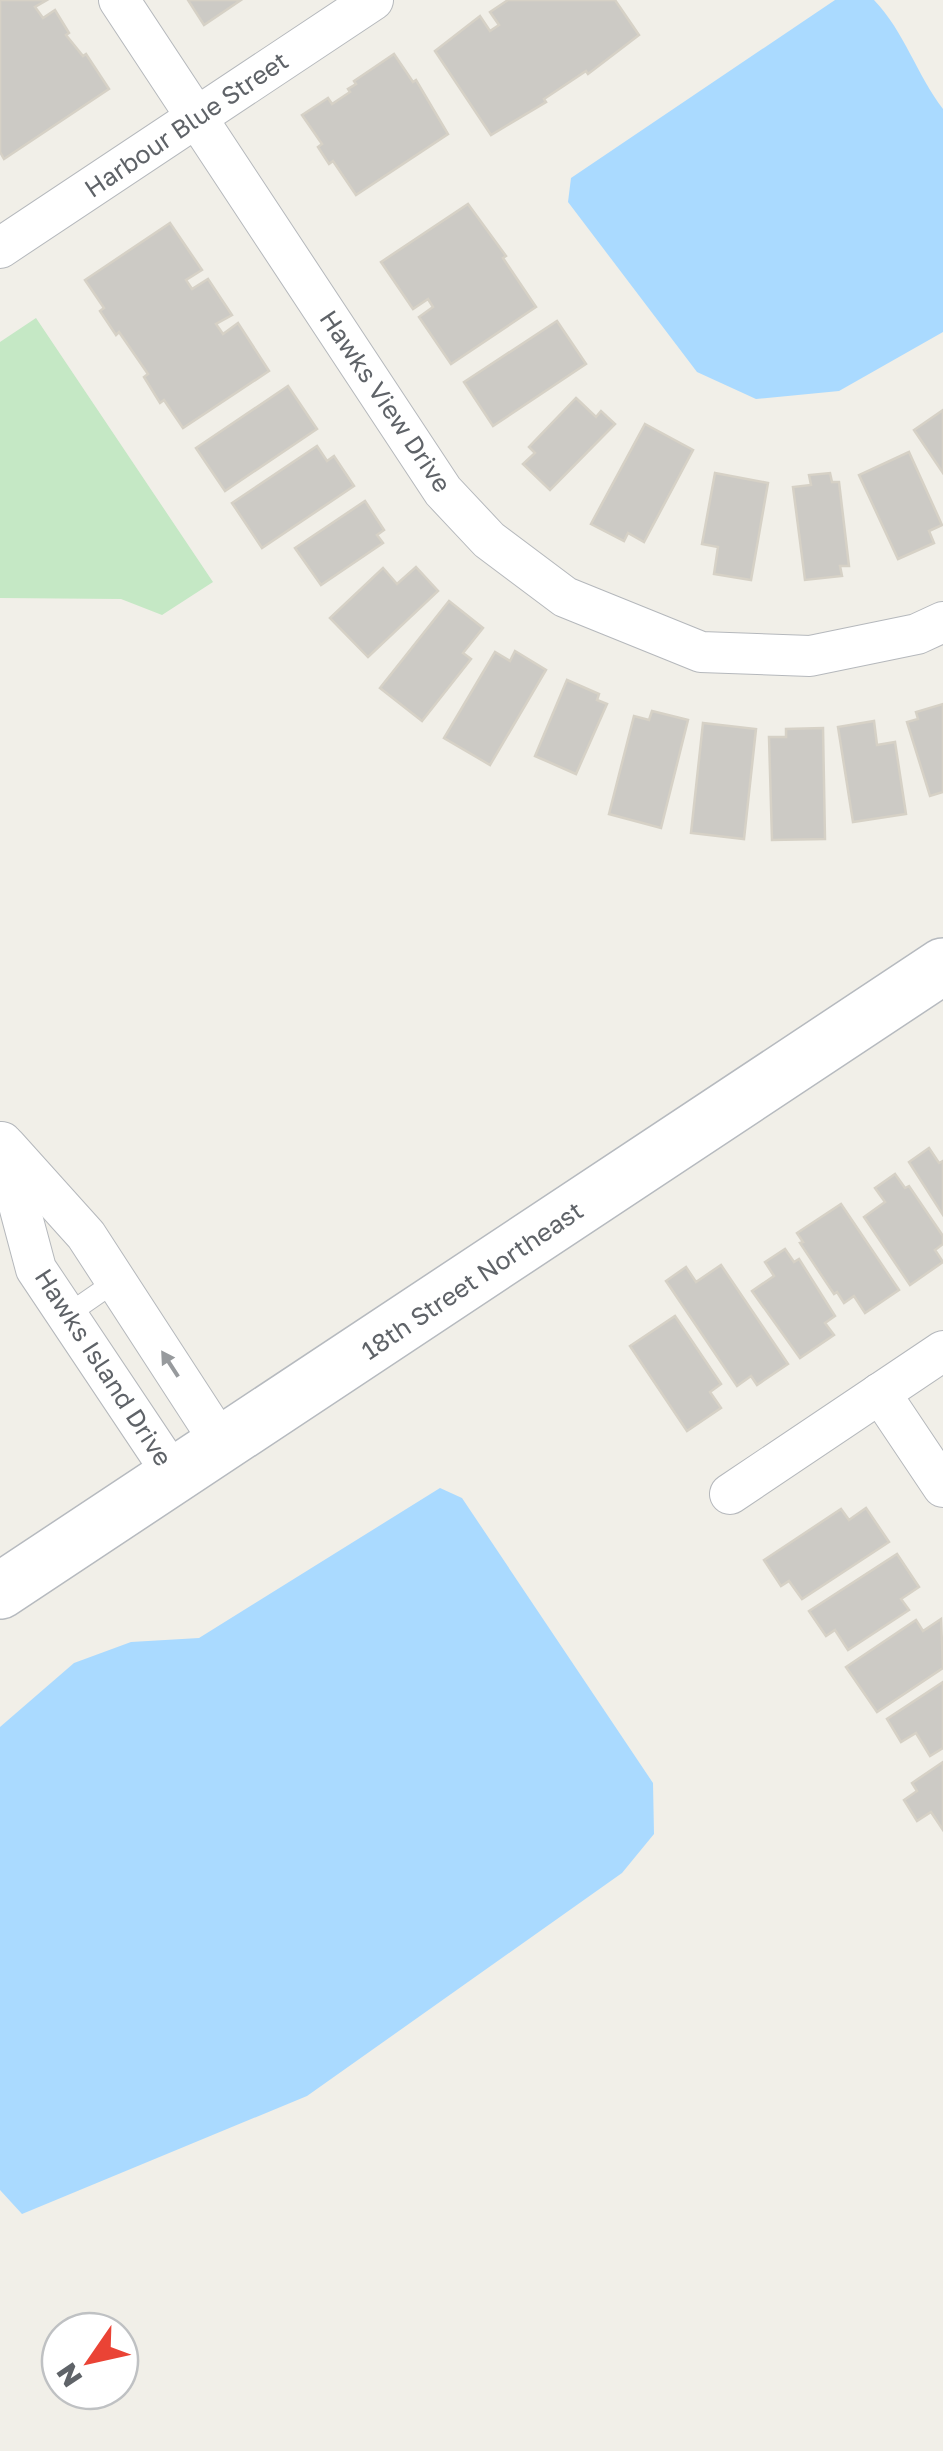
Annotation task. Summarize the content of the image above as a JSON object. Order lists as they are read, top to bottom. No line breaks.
{"streets":{"street":["Harbour Blue Street","Hawks View Drive","18th Street Northeast","Hawks Island Drive"]},"crossings":[["Harbour Blue Street","Hawks View Drive"],["18th Street Northeast","Hawks Island Drive"]],"north":"bottom left"}
